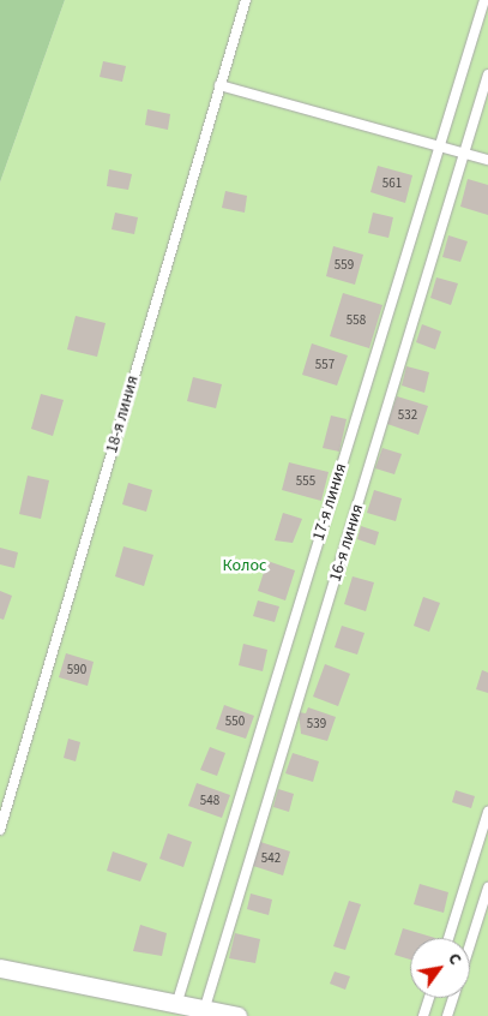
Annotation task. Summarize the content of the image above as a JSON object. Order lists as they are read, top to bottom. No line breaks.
{"streets":{"lane":["18-я линия","17-я линия","16-я линия"]},"parks":["Колос"],"house_numbers":["561","559","558","557","532","555","590","550","539","548","542"],"north":"top right"}
